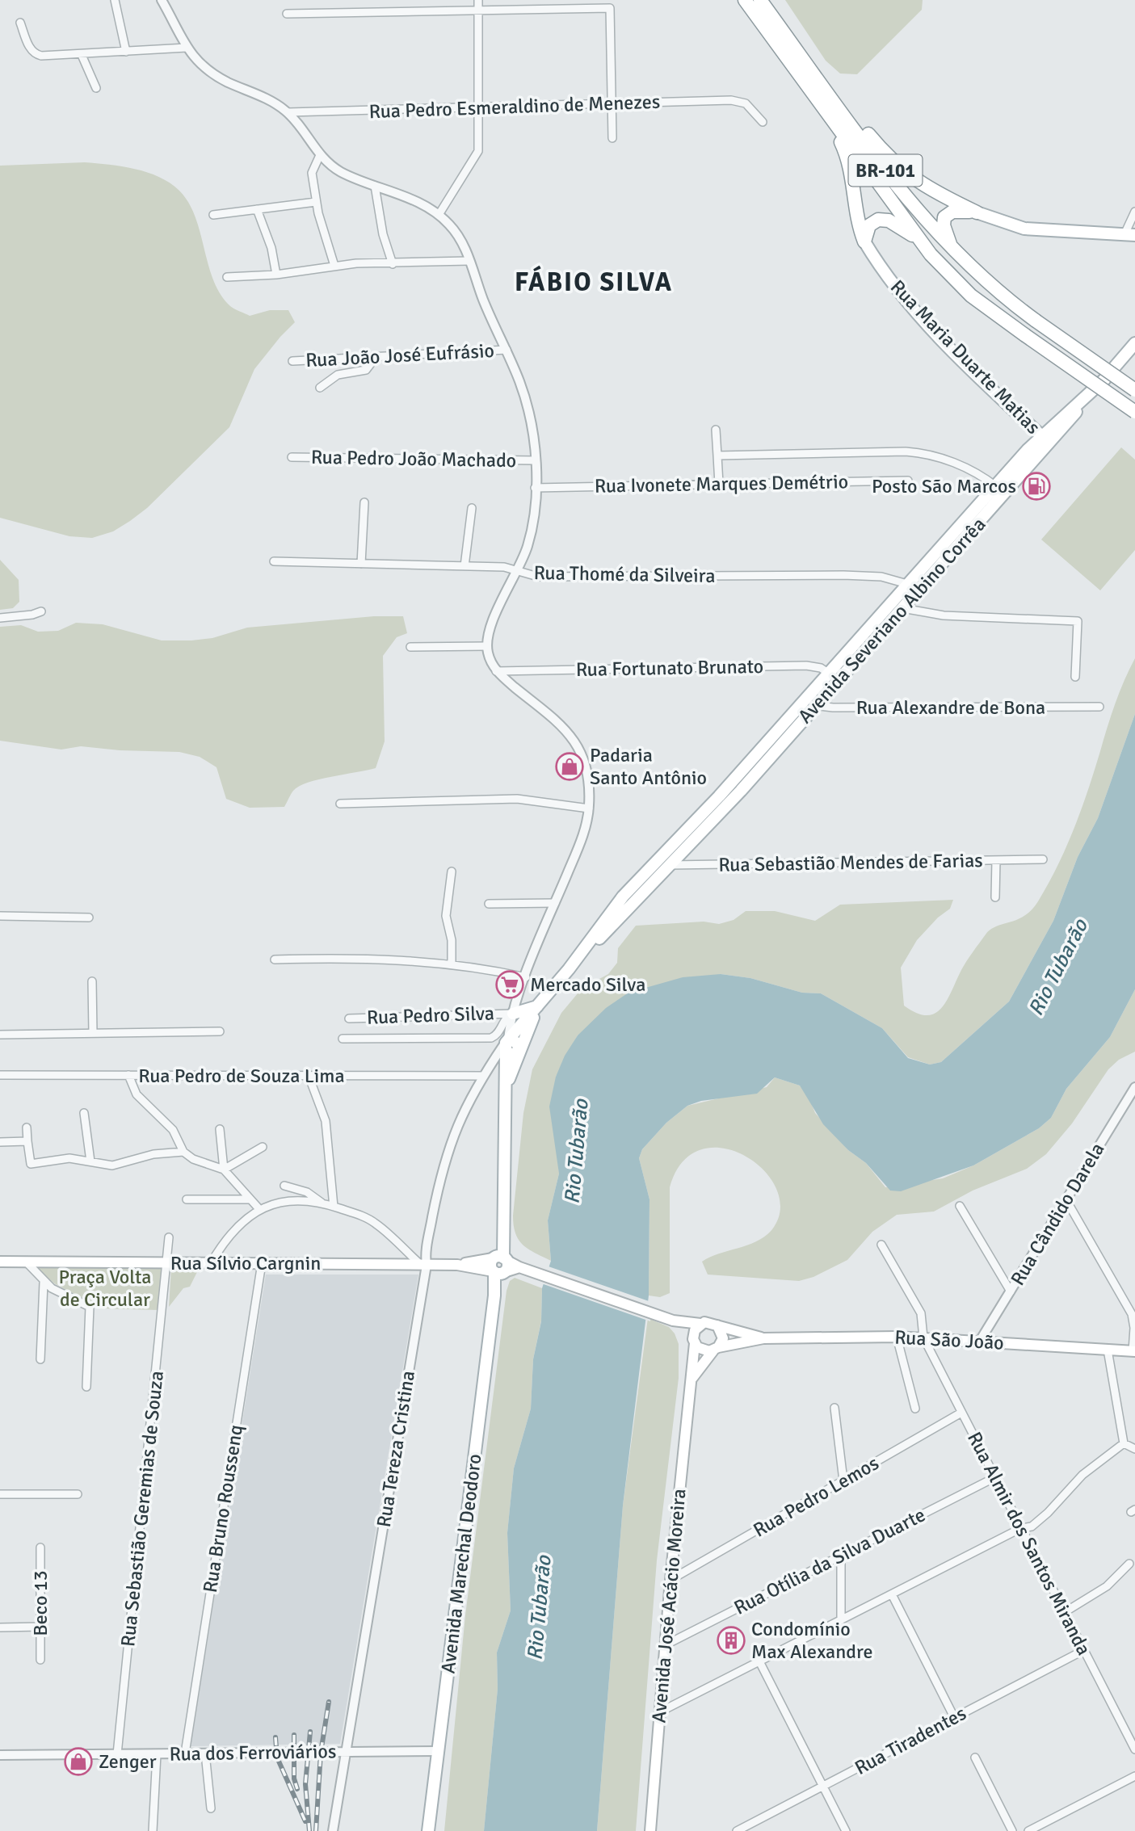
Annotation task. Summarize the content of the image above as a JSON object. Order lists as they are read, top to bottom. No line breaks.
{"streets":{"highway":["BR-101"],"main road":["Rua Maria Duarte Matias","Avenida Severiano Albino Corrêa","Rua Sílvio Cargnin","Rua São João","Avenida Marechal Deodoro","Avenida José Acácio Moreira"],"street":["Rua Pedro Esmeraldino de Menezes","Rua João José Eufrásio","Rua Pedro João Machado","Rua Ivonete Marques Demétrio","Rua Thomé da Silveira","Rua Fortunato Brunato","Rua Alexandre de Bona","Rua Sebastião Mendes de Farias","Rua Pedro Silva","Rua Pedro de Souza Lima","Rua Cândido Darela","Rua Tereza Cristina","Rua Pedro Lemos","Rua Sebastião Geremias de Souza","Rua Bruno Roussenq","Rua Almir dos Santos Miranda","Rua Otília da Silva Duarte","Beco 13","Rua Tiradentes","Rua dos Ferroviários"]},"crossings":[["Rua Maria Duarte Matias","Avenida Severiano Albino Corrêa"],["Rua Thomé da Silveira","Avenida Severiano Albino Corrêa"],["Avenida Severiano Albino Corrêa","Rua Fortunato Brunato"],["Avenida Severiano Albino Corrêa","Rua Alexandre de Bona"],["Avenida Severiano Albino Corrêa","Rua Sebastião Mendes de Farias"],["Avenida Severiano Albino Corrêa","Rua Tereza Cristina"],["Rua Pedro de Souza Lima","Rua Tereza Cristina"],["Rua Cândido Darela","Rua São João"],["Rua Sílvio Cargnin","Rua Tereza Cristina"],["Rua Sílvio Cargnin","Rua Sebastião Geremias de Souza"],["Rua Sílvio Cargnin","Rua Bruno Roussenq"],["Rua Sílvio Cargnin","Avenida Marechal Deodoro"],["Rua São João","Rua Almir dos Santos Miranda"],["Rua São João","Avenida José Acácio Moreira"],["Rua Tereza Cristina","Rua dos Ferroviários"],["Rua Pedro Lemos","Rua Almir dos Santos Miranda"],["Rua Pedro Lemos","Avenida José Acácio Moreira"],["Rua Sebastião Geremias de Souza","Rua dos Ferroviários"],["Rua Bruno Roussenq","Rua dos Ferroviários"],["Rua Almir dos Santos Miranda","Rua Otília da Silva Duarte"],["Rua Almir dos Santos Miranda","Rua Tiradentes"],["Rua Otília da Silva Duarte","Avenida José Acácio Moreira"],["Avenida Marechal Deodoro","Rua dos Ferroviários"]],"districts":["FÁBIO SILVA"],"water":["Rio Tubarão"],"parks":["Praça Volta de Circular"],"places":{"fuel station":["Posto São Marcos"],"shop":["Padaria Santo Antônio","Zenger"],"supermarket":["Mercado Silva"],"building":["Condomínio Max Alexandre"]}}
